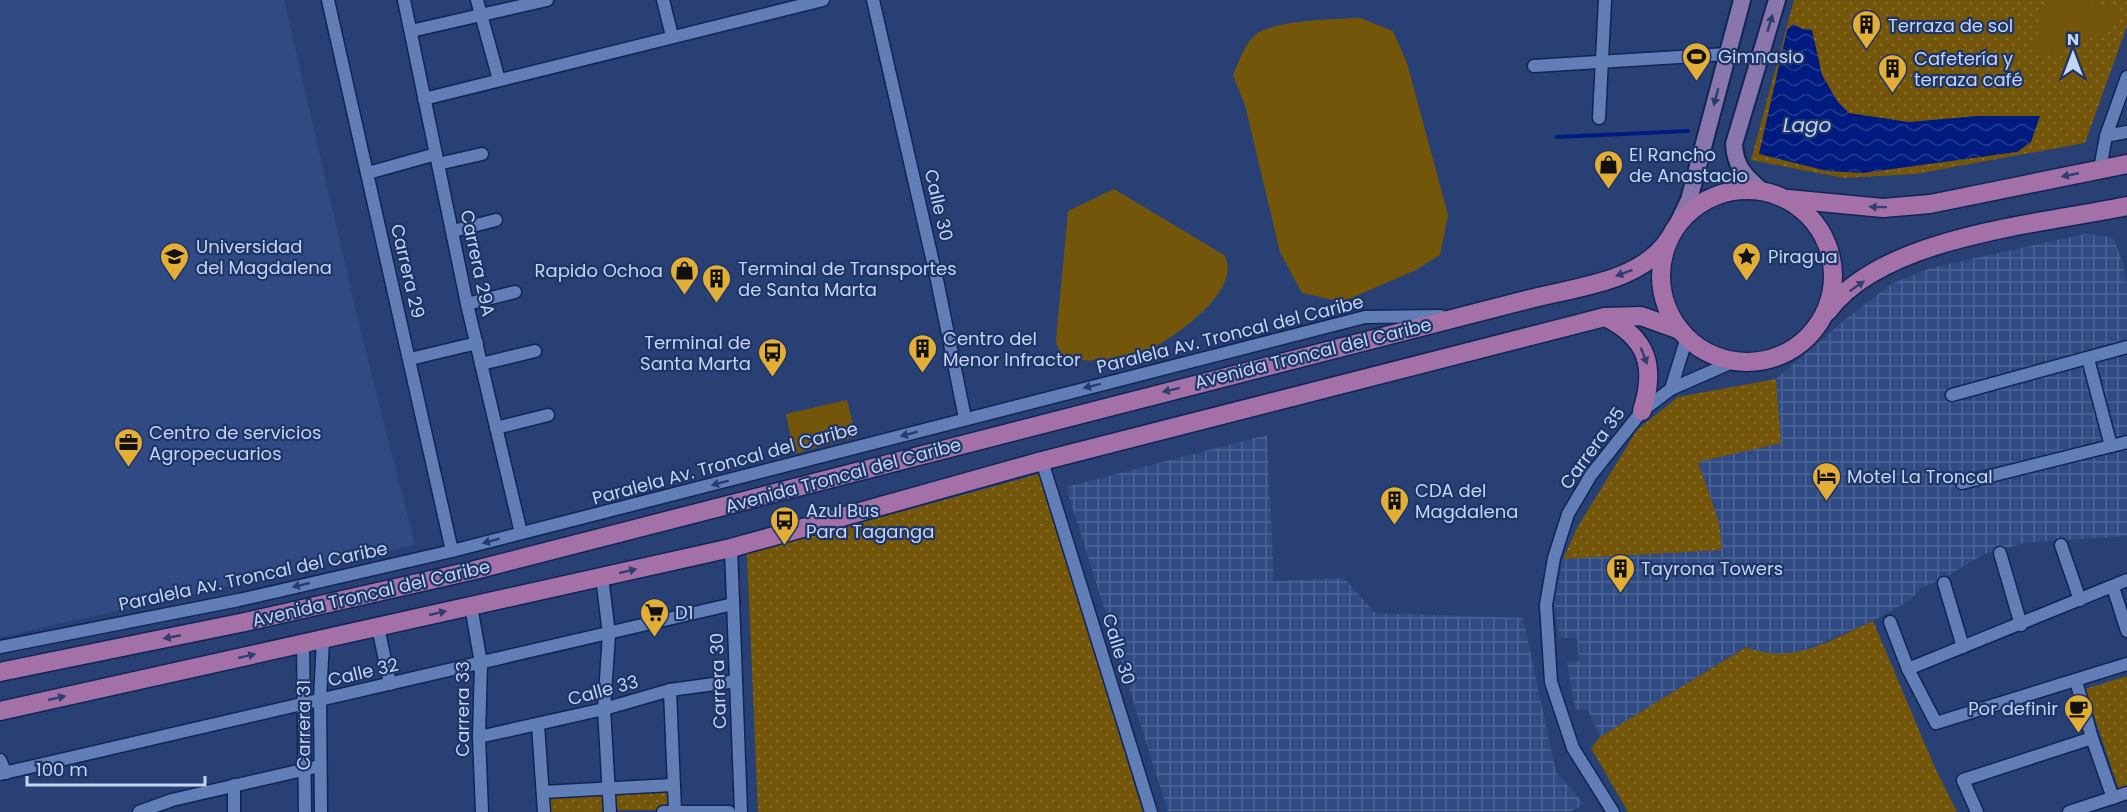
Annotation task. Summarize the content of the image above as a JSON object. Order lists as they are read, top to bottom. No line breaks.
{"streets":{"highway":["Avenida Troncal del Caribe"],"street":["Calle 30","Carrera 29A","Carrera 29","Paralela Av. Troncal del Caribe","Carrera 35","Calle 32","Carrera 30","Calle 33","Carrera 33","Carrera 31"]},"crossings":[["Calle 30","Paralela Av. Troncal del Caribe"],["Calle 30","Avenida Troncal del Caribe"],["Carrera 29A","Paralela Av. Troncal del Caribe"],["Carrera 29","Paralela Av. Troncal del Caribe"],["Paralela Av. Troncal del Caribe","Avenida Troncal del Caribe"],["Avenida Troncal del Caribe","Carrera 35"],["Avenida Troncal del Caribe","Carrera 30"],["Avenida Troncal del Caribe","Carrera 33"],["Avenida Troncal del Caribe","Carrera 31"],["Calle 32","Carrera 30"],["Calle 32","Carrera 33"],["Calle 32","Carrera 31"],["Carrera 30","Calle 33"],["Calle 33","Carrera 33"]],"one_way":["Paralela Av. Troncal del Caribe"],"water":["Lago"],"places":{"building":["Terraza de sol","Cafetería y terraza café","Terminal de Transportes de Santa Marta","Centro del Menor Infractor","CDA del Magdalena","Tayrona Towers"],"sports":["Gimnasio"],"shop":["El Rancho de Anastacio","Rapido Ochoa"],"school or university":["Universidad del Magdalena"],"place":["Piragua"],"bus stop":["Terminal de Santa Marta","Azul Bus Para Taganga"],"office":["Centro de servicios Agropecuarios"],"hotel":["Motel La Troncal"],"supermarket":["D1"],"cafe":["Por definir"]},"scale_bar":"100 m","north":"top"}
